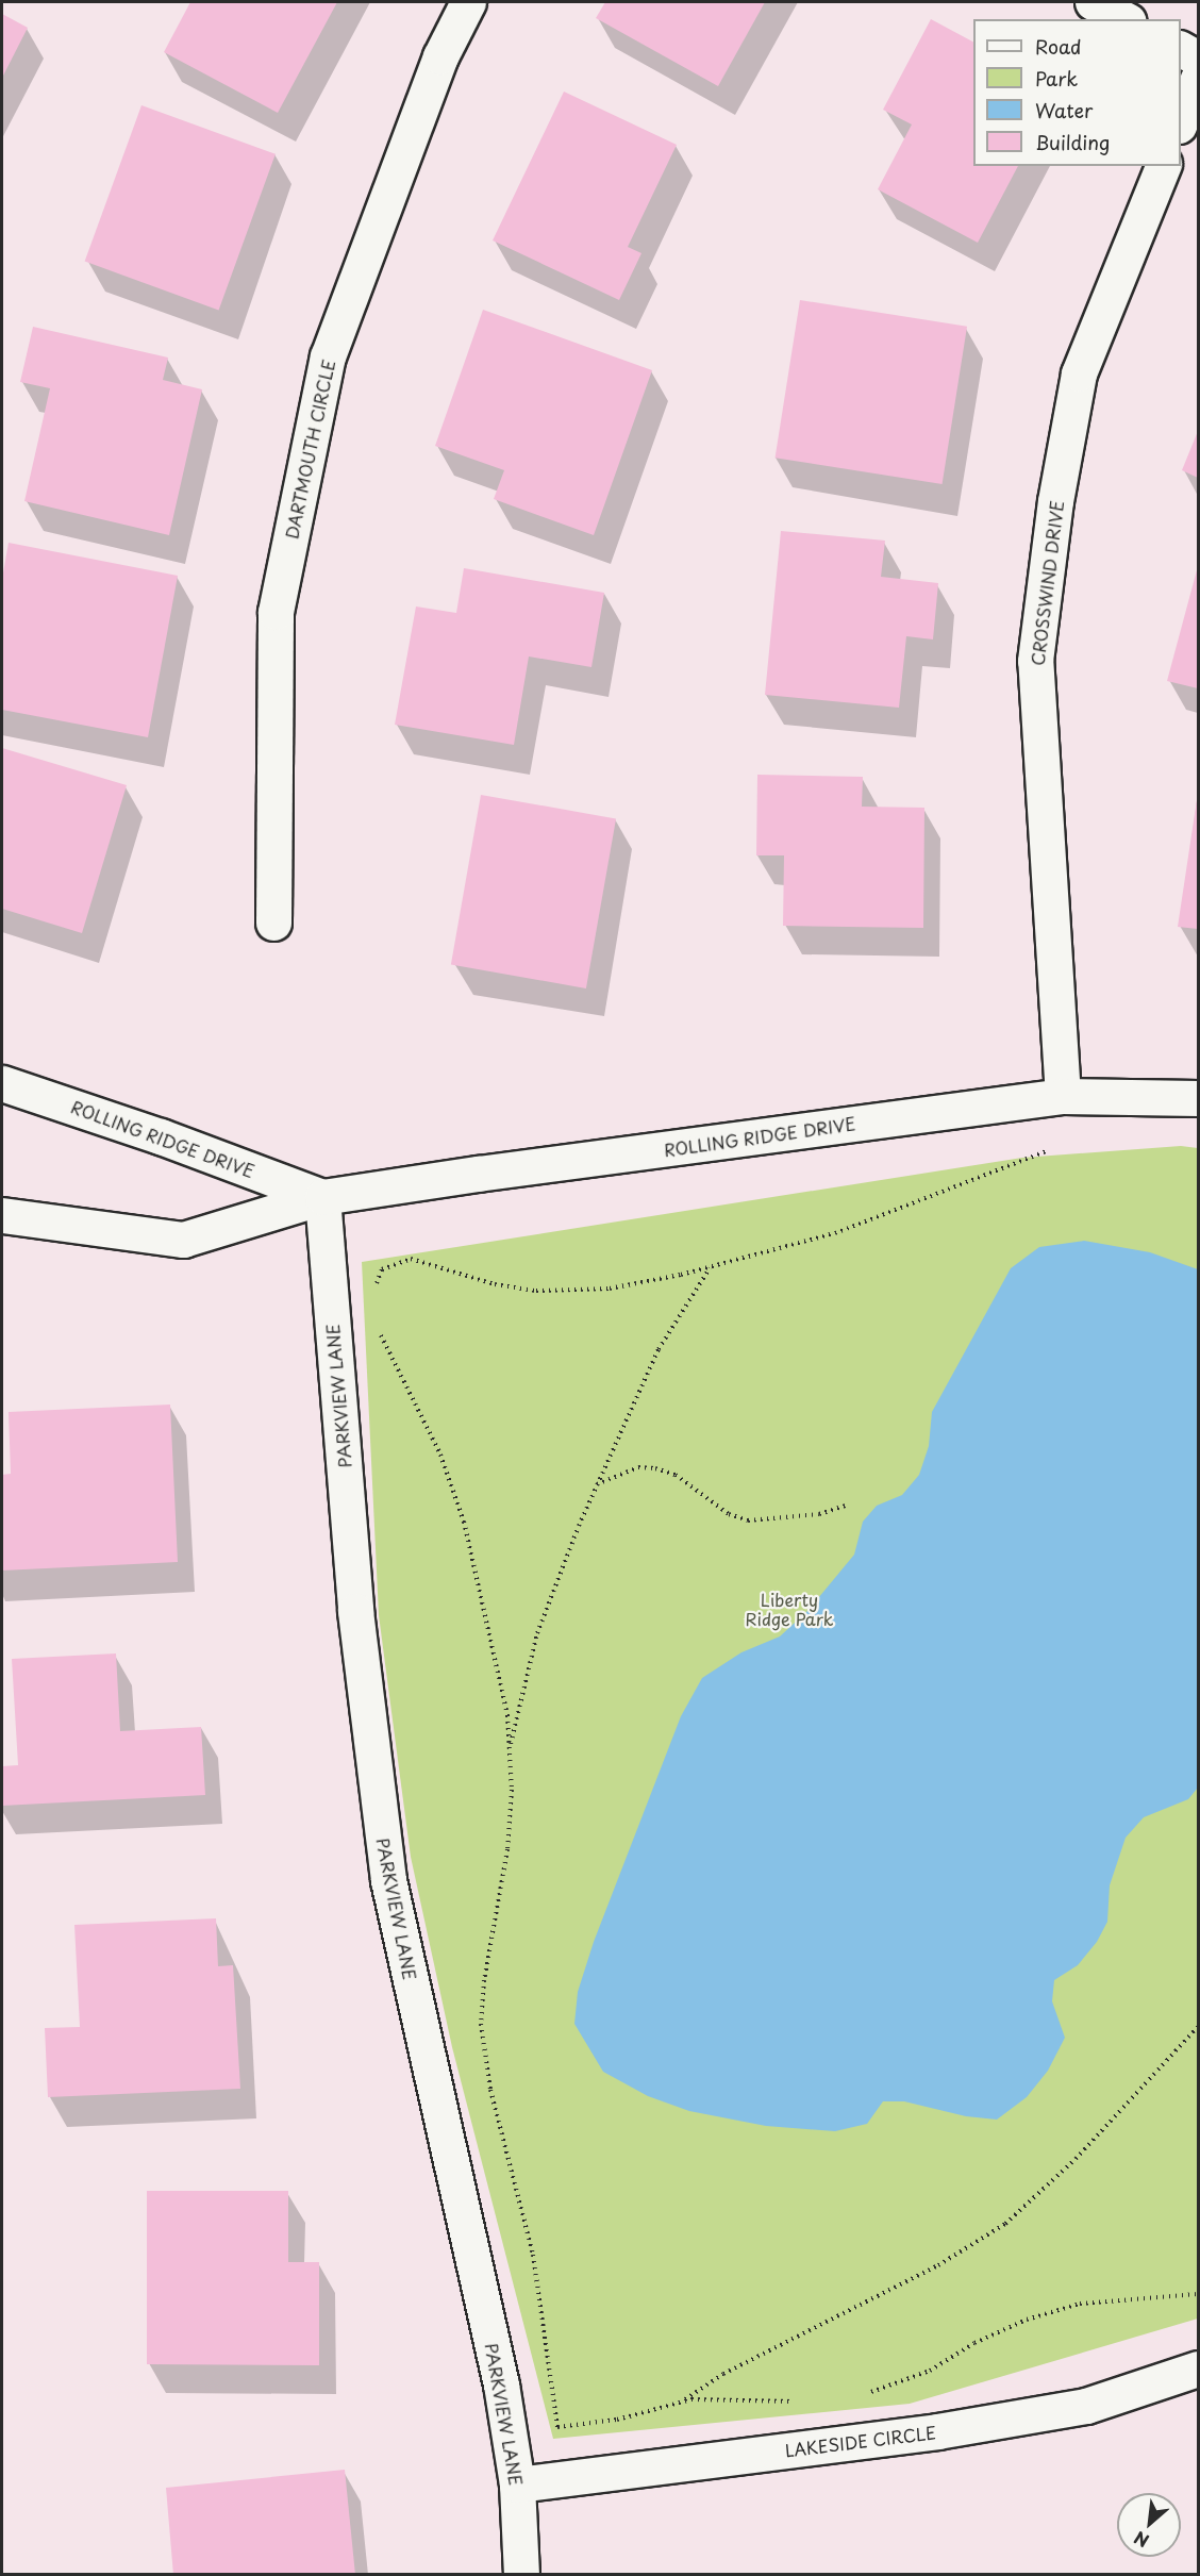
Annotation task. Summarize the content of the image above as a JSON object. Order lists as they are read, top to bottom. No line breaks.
{"streets":{"street":["DARTMOUTH CIRCLE","CROSSWIND DRIVE","ROLLING RIDGE DRIVE","PARKVIEW LANE","LAKESIDE CIRCLE"]},"crossings":[["CROSSWIND DRIVE","ROLLING RIDGE DRIVE"],["ROLLING RIDGE DRIVE","PARKVIEW LANE"],["PARKVIEW LANE","LAKESIDE CIRCLE"]],"parks":["Liberty Ridge Park"],"legend":["Road","Park","Water","Building"],"north":"bottom left"}
